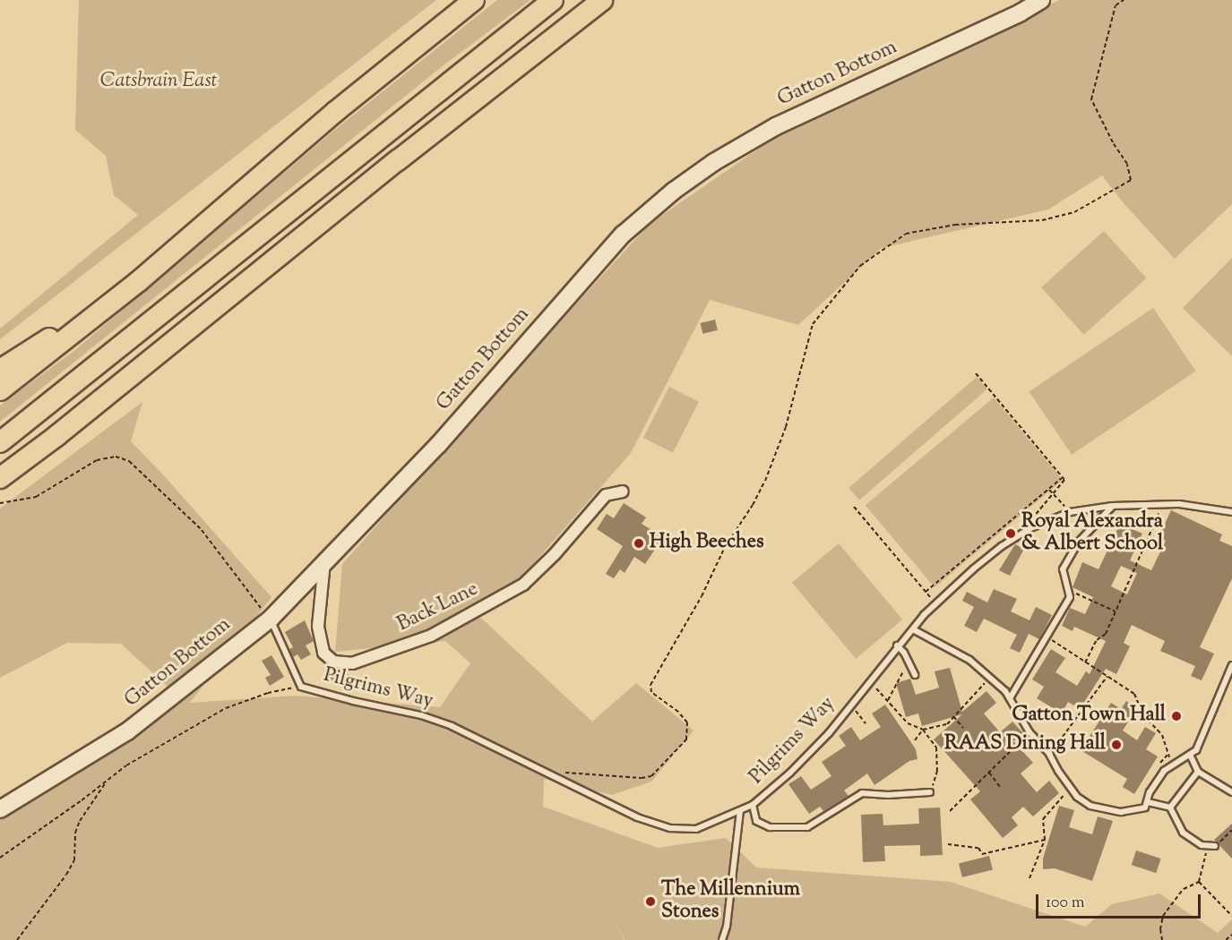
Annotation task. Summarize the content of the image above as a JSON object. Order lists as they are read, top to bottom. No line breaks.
{"streets":{"street":["Gatton Bottom","Back Lane"],"lane":["Pilgrims Way"]},"crossings":[["Gatton Bottom","Back Lane"]],"parks":["Catsbrain East"],"places":["Royal Alexandra & Albert School","High Beeches","Gatton Town Hall","RAAS Dining Hall","The Millennium Stones"],"scale_bar":"100 m"}
